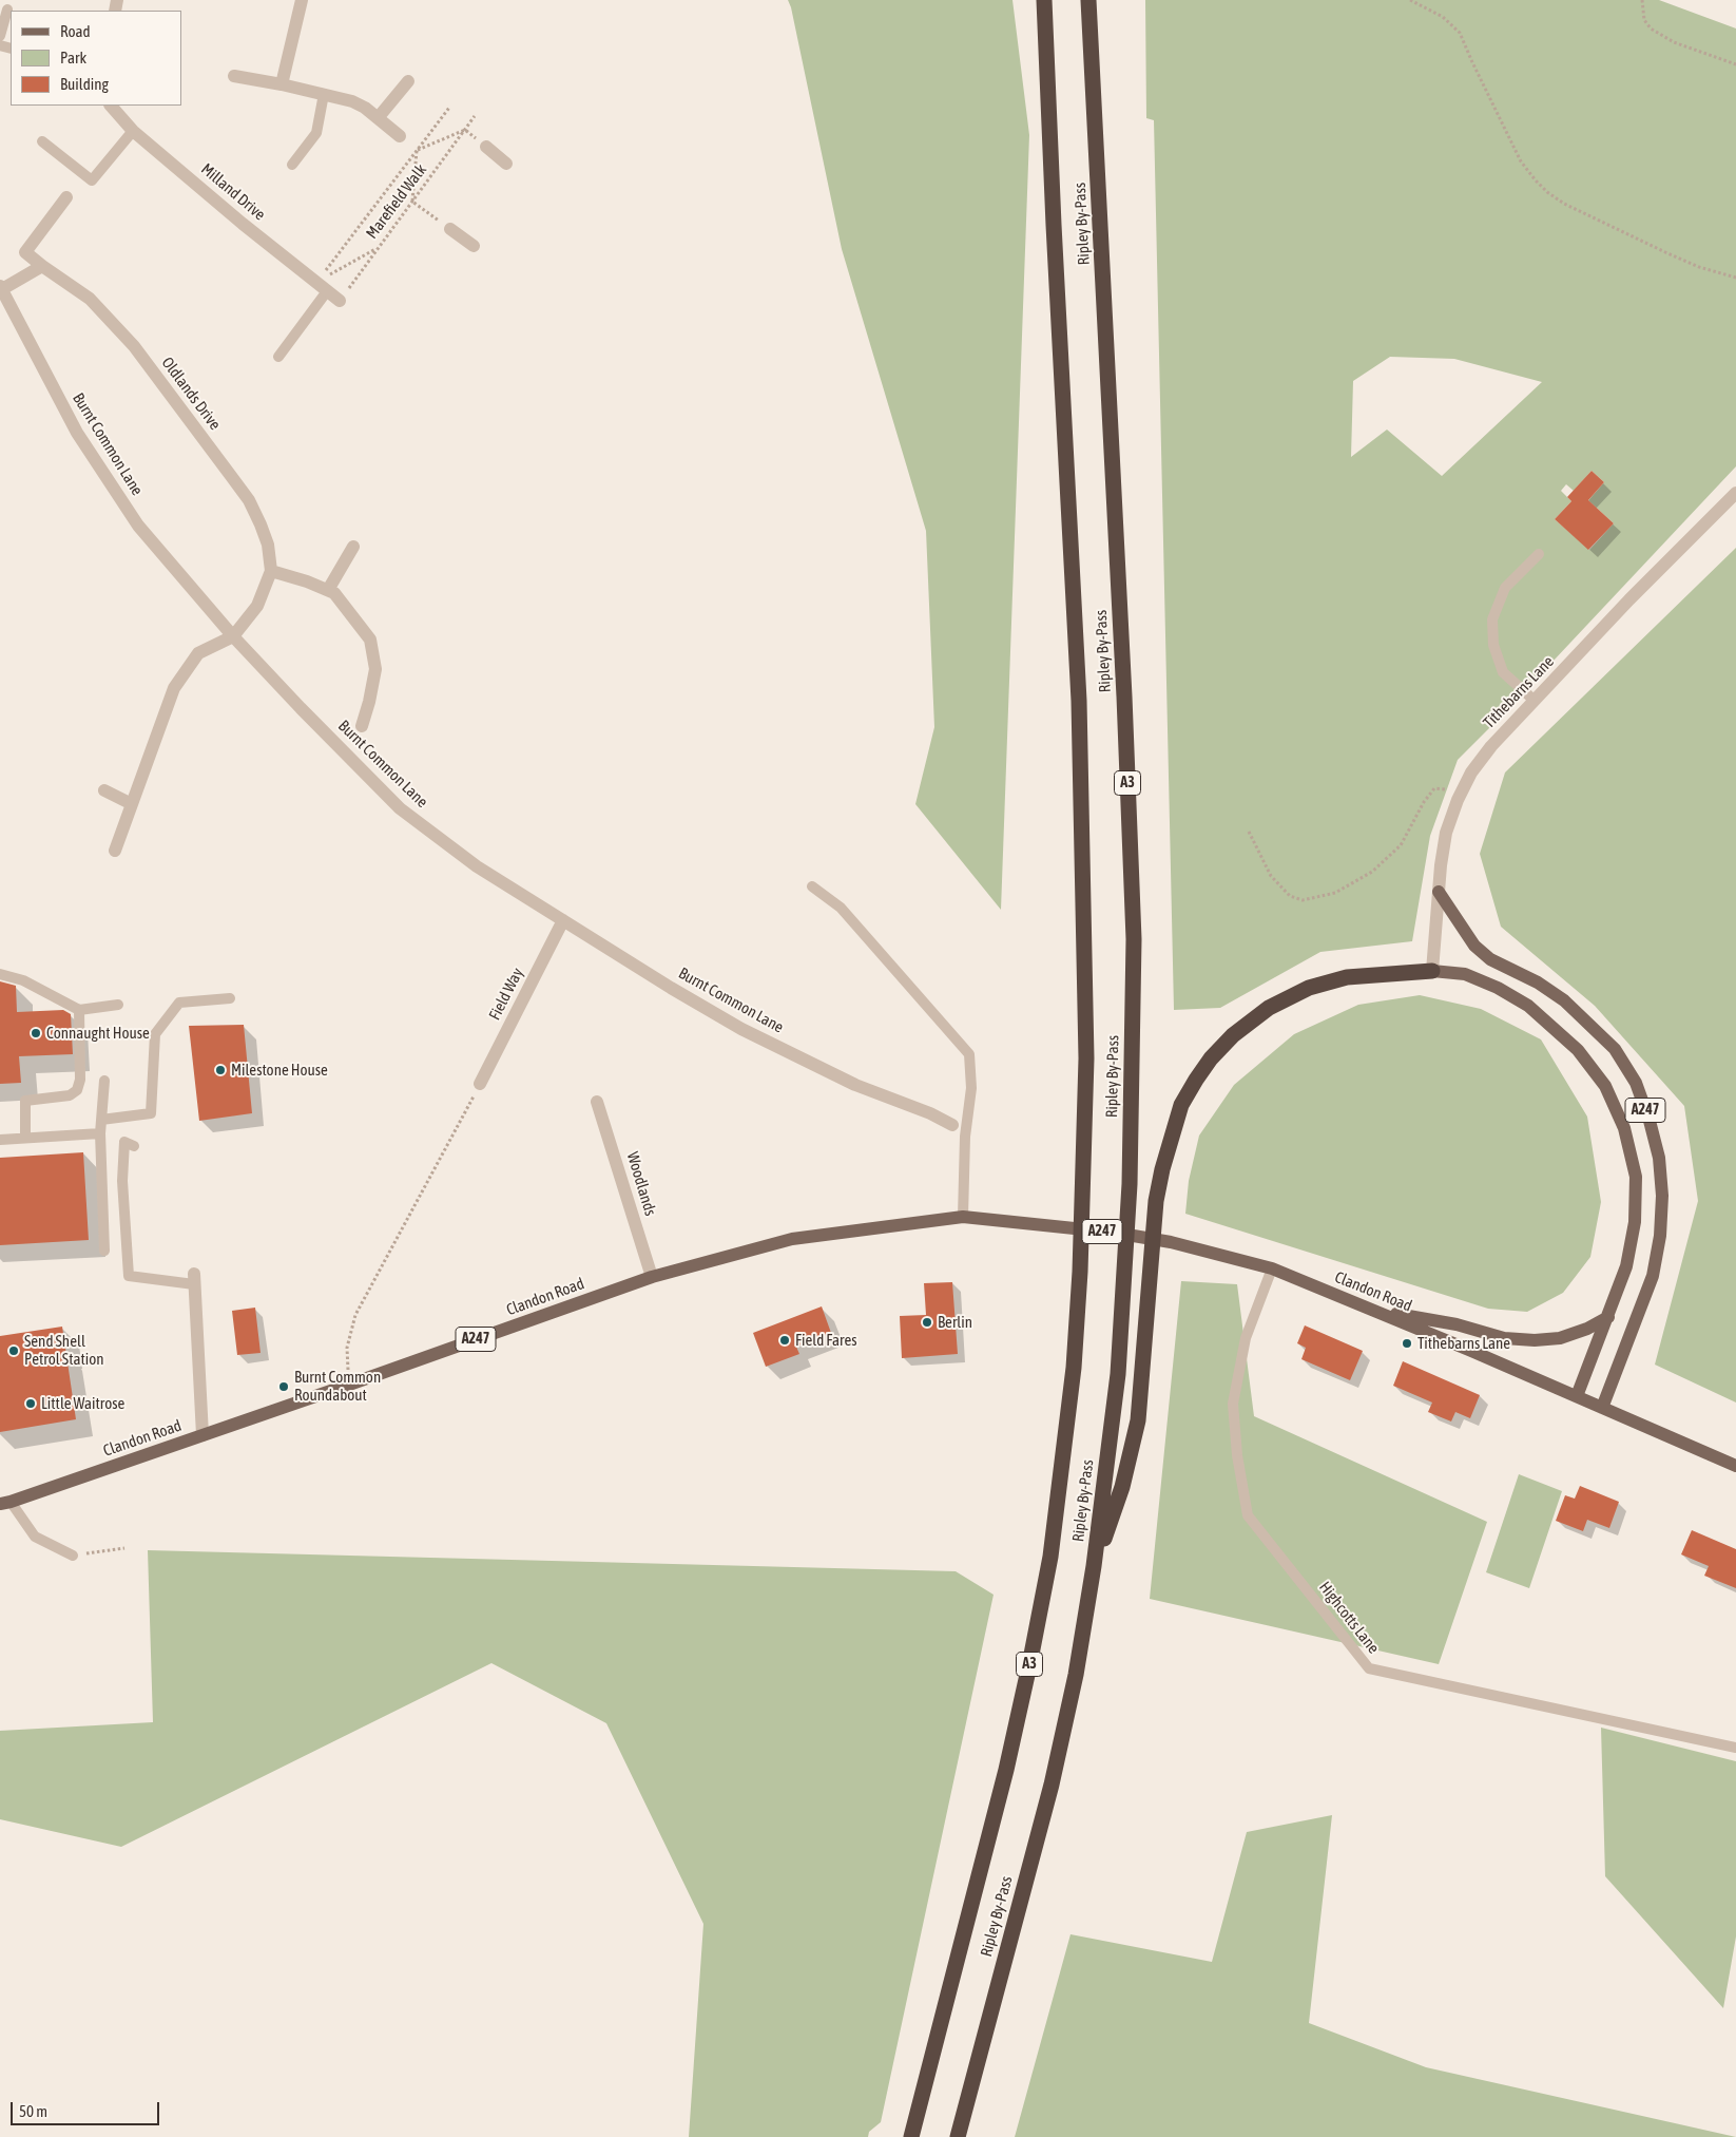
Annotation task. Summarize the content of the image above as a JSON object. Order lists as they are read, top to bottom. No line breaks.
{"streets":{"highway":["Ripley By-Pass","A3"],"main road":["A247","Clandon Road"],"street":["Milland Drive","Oldlands Drive","Burnt Common Lane","Tithebarns Lane","Field Way","Woodlands"],"lane":["Highcotts Lane"],"path":["Marefield Walk"]},"crossings":[["Milland Drive","Marefield Walk"],["Oldlands Drive","Burnt Common Lane"],["Burnt Common Lane","Field Way"],["Tithebarns Lane","A247"],["A247","Clandon Road"],["Woodlands","Clandon Road"],["Clandon Road","Highcotts Lane"]],"places":["Connaught House","Milestone House","Berlin","Field Fares","Tithebarns Lane","Send Shell Petrol Station","Burnt Common Roundabout","Little Waitrose"],"legend":["Road","Park","Building"],"scale_bar":"50 m"}
